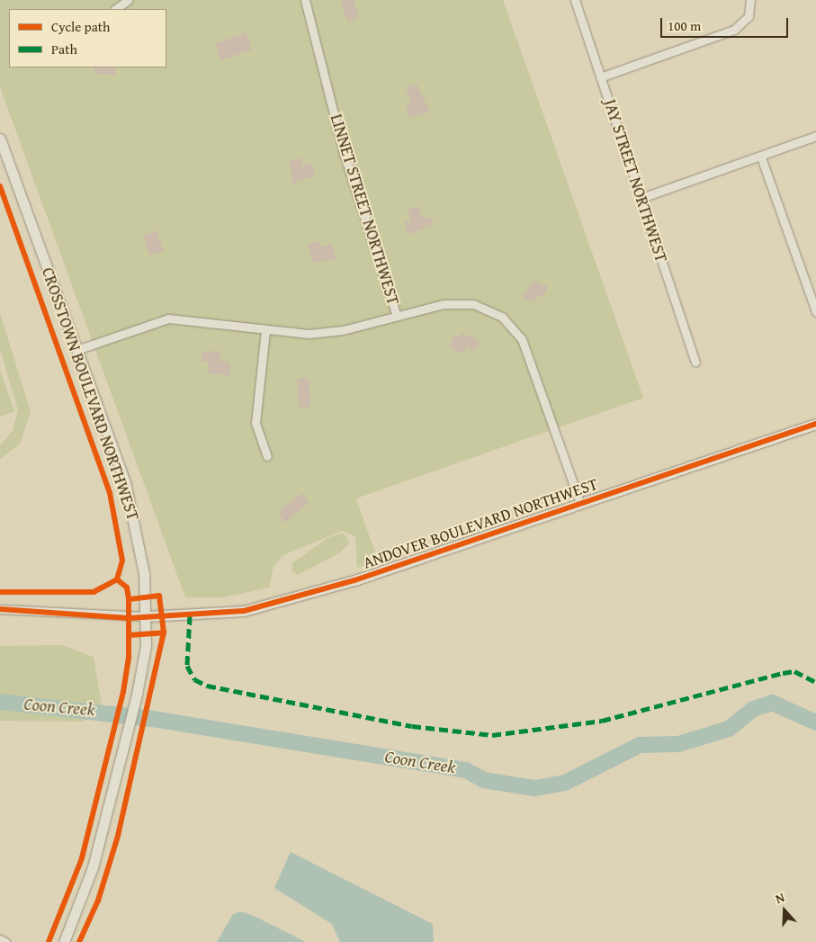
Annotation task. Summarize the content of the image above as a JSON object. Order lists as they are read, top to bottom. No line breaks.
{"streets":{"street":["JAY STREET NORTHWEST","LINNET STREET NORTHWEST","CROSSTOWN BOULEVARD NORTHWEST","ANDOVER BOULEVARD NORTHWEST"]},"crossings":[["CROSSTOWN BOULEVARD NORTHWEST","ANDOVER BOULEVARD NORTHWEST"]],"water":["Coon Creek"],"legend":["Cycle path","Path"],"scale_bar":"100 m","north":"top"}
